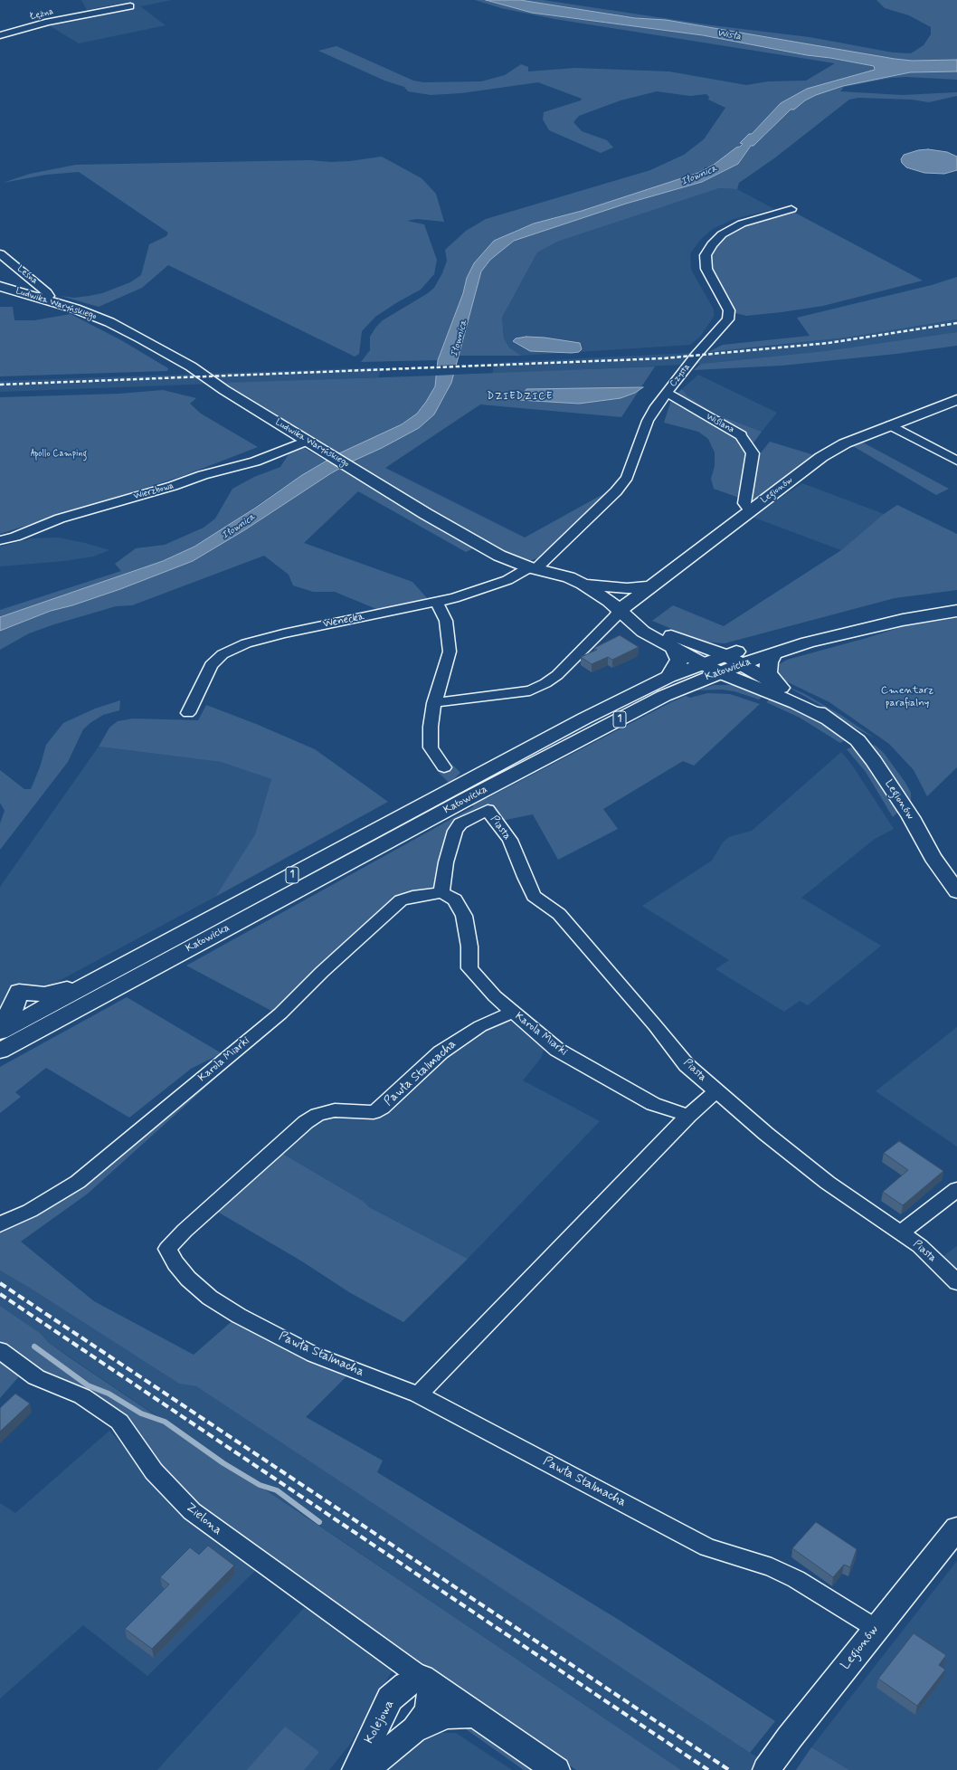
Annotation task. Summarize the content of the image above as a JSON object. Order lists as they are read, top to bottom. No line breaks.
{"streets":{"main road":["Katowicka","1"],"street":["Łężna","Leśna","Ludwika Waryńskiego","Czysta","Wiślana","Legionów","Wierzbowa","Wenecka","Piasta","Karola Miarki","Pawła Stalmacha","Zielona","Kolejowa"]},"crossings":[["Leśna","Ludwika Waryńskiego"],["Ludwika Waryńskiego","Czysta"],["Ludwika Waryńskiego","Legionów"],["Ludwika Waryńskiego","Wierzbowa"],["Ludwika Waryńskiego","Wenecka"],["Czysta","Wiślana"],["Czysta","Wenecka"],["Wiślana","Legionów"],["Legionów","Katowicka"],["Legionów","Pawła Stalmacha"],["Piasta","Karola Miarki"],["Karola Miarki","Pawła Stalmacha"],["Zielona","Kolejowa"]],"districts":["DZIEDZICE"],"water":["Wisła","Iłownica"],"parks":["Apollo Camping","Cmentarz parafialny"]}
